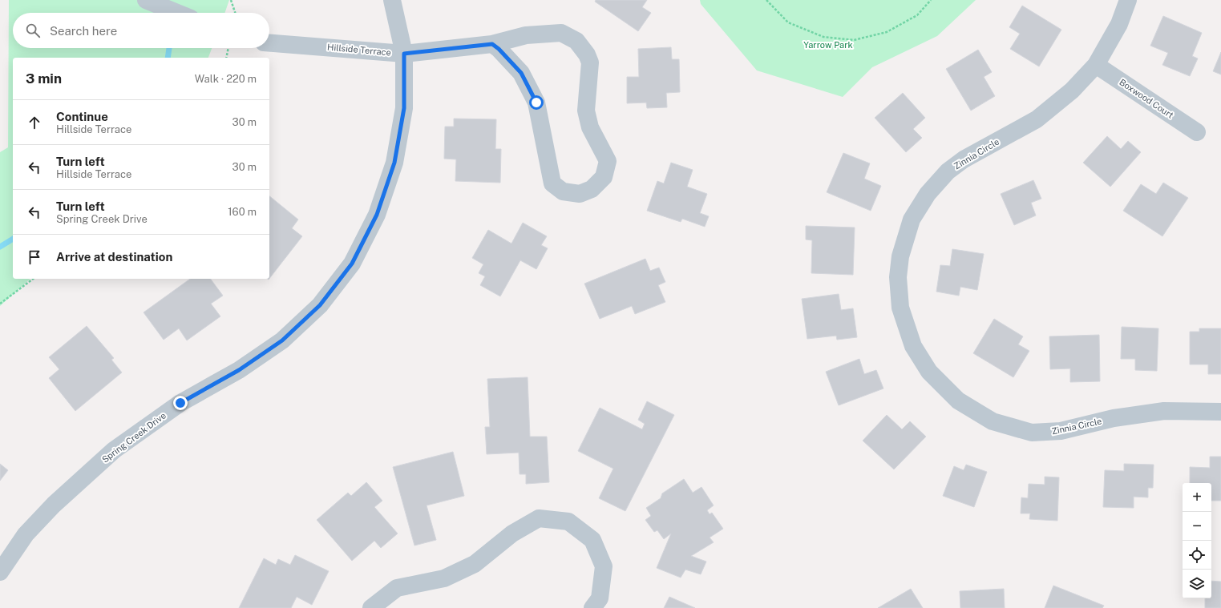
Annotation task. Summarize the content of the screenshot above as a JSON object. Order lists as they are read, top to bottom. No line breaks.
{"streets":{"street":["Hillside Terrace","Boxwood Court","Zinnia Circle","Spring Creek Drive"]},"crossings":[["Hillside Terrace","Spring Creek Drive"],["Boxwood Court","Zinnia Circle"]],"parks":["Yarrow Park"],"page":{"search":"Search here","heading":["3 min","Walk · 220 m"],"list":[["Continue","Hillside Terrace","30 m"],["Turn left","Hillside Terrace","30 m"],["Turn left","Spring Creek Drive","160 m"],"Arrive at destination"],"map_buttons":["+","−"]}}
